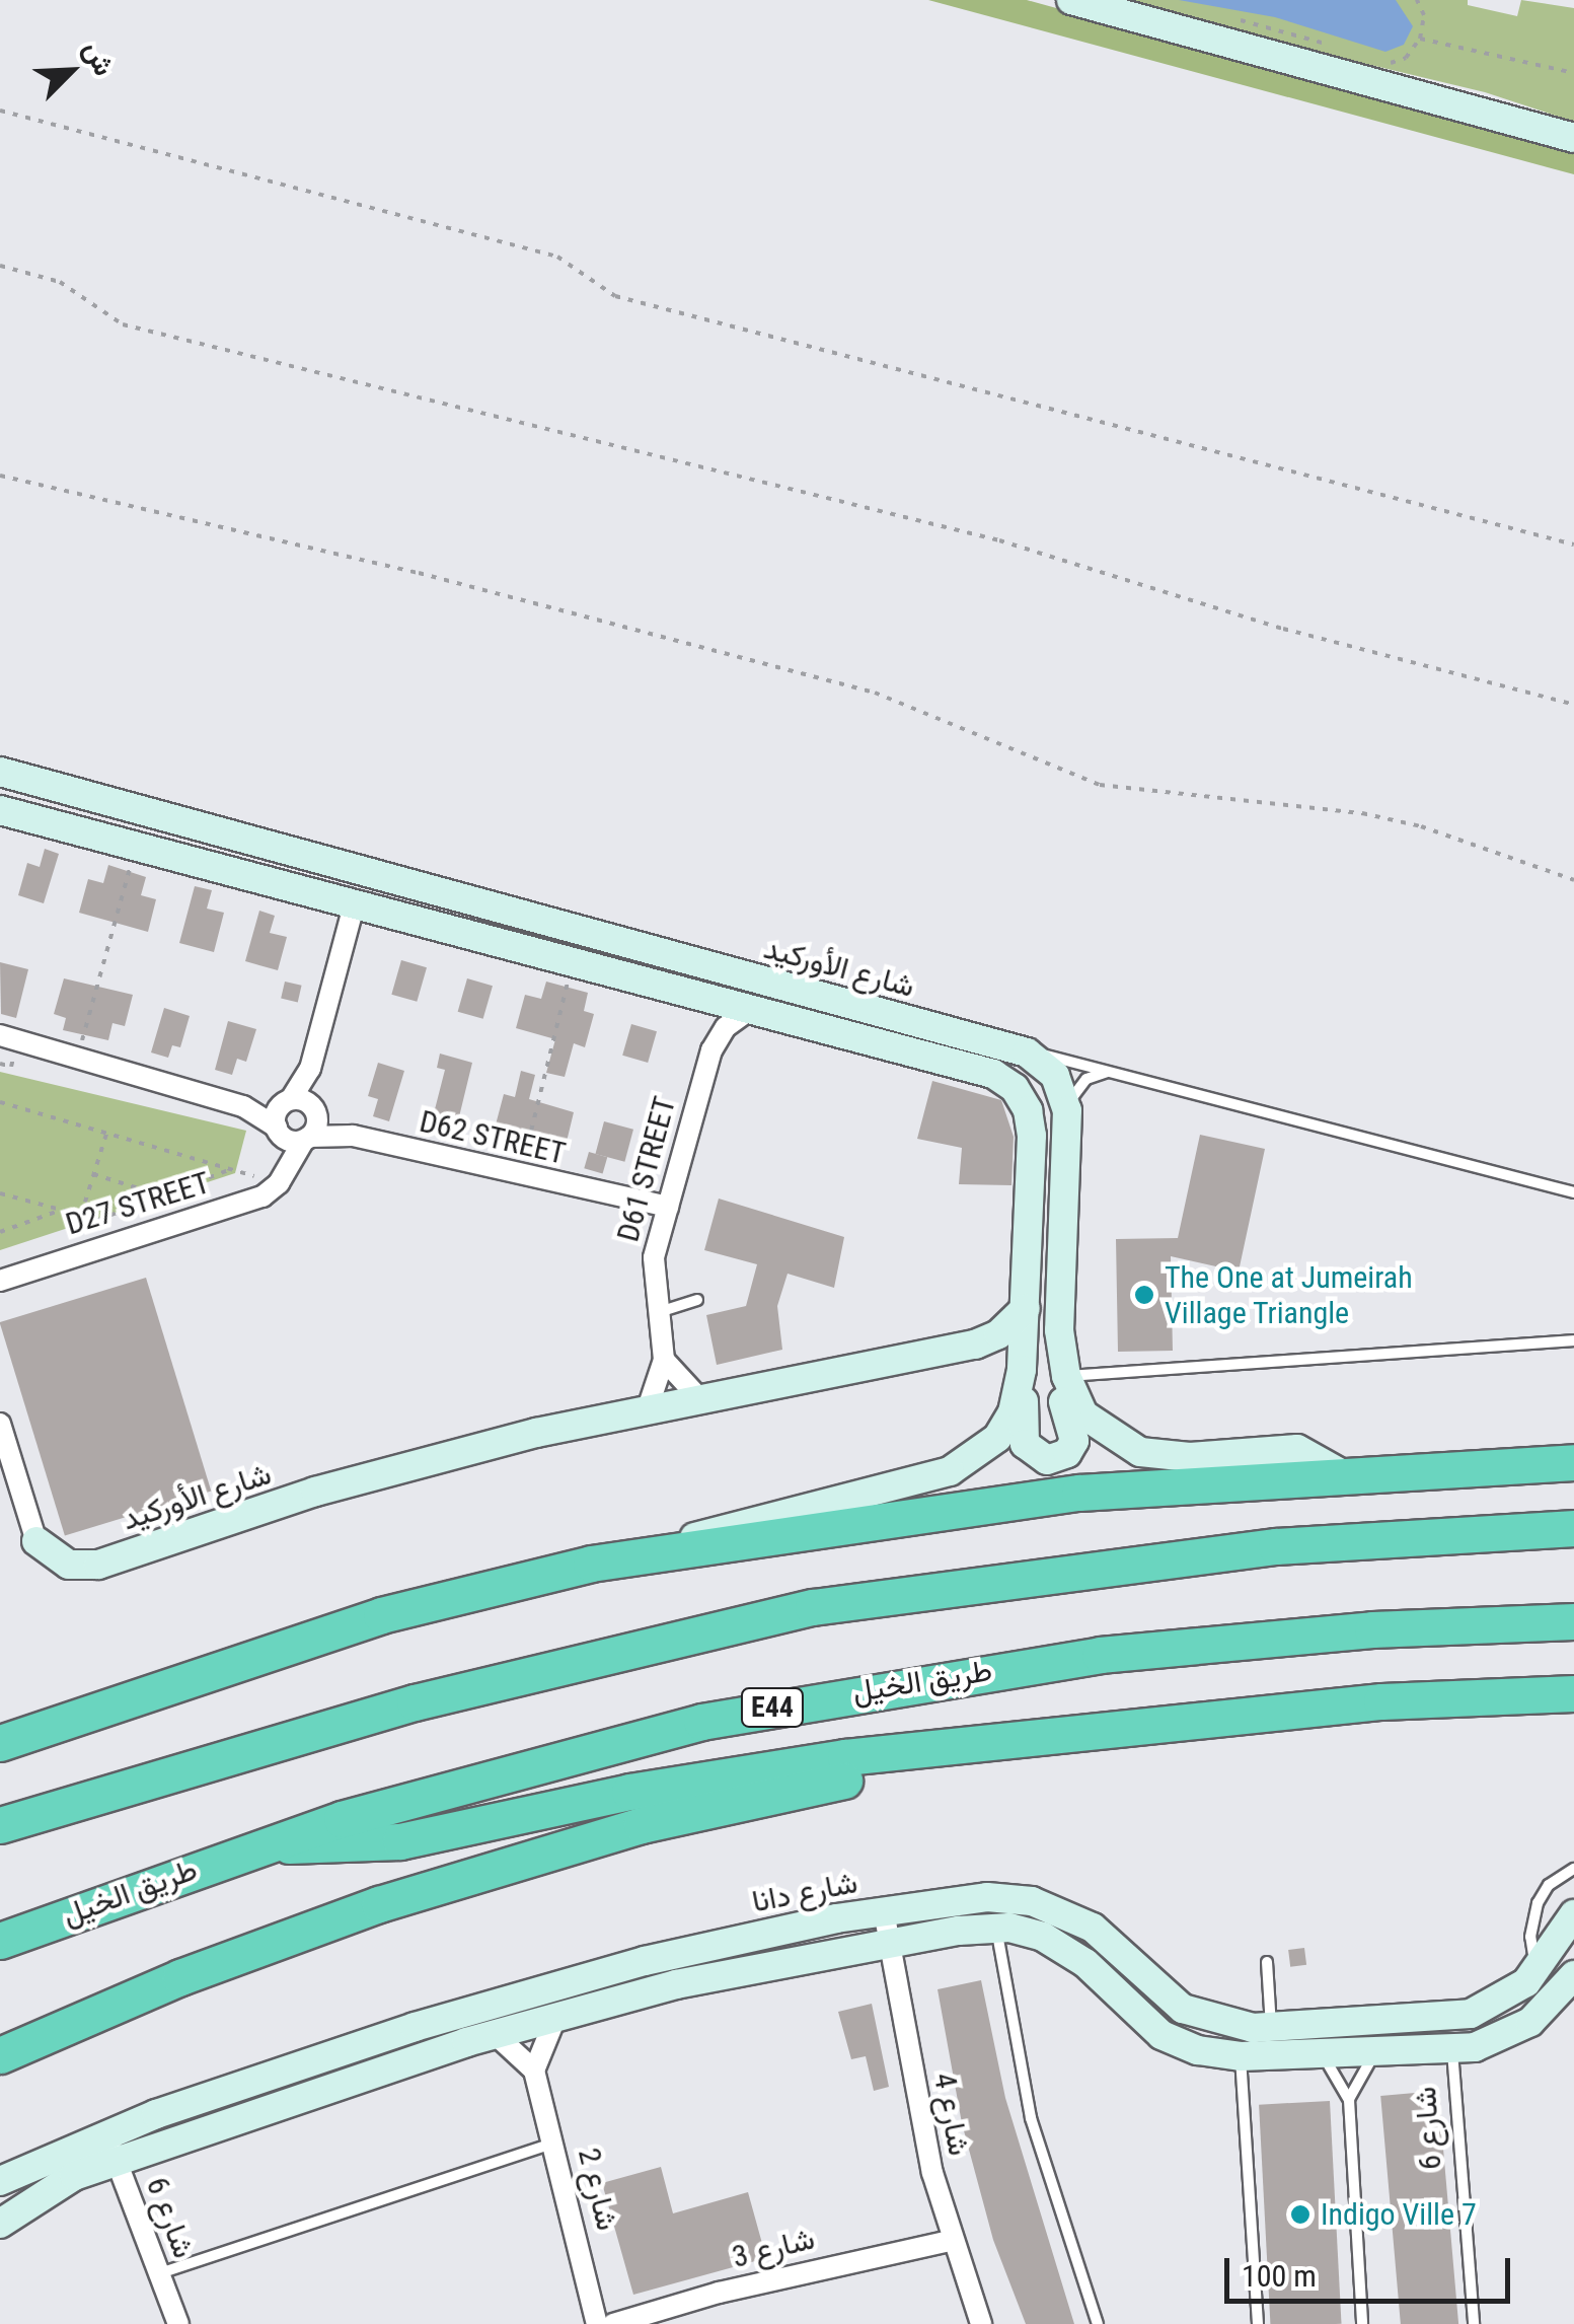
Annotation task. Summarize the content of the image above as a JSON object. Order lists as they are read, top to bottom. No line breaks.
{"streets":{"highway":["طريق الخيل","E44"],"street":["شارع الأوركيد","D62 STREET","D61 STREET","D27 STREET","شارع دانا","شارع 4","شارع 6","شارع 2","شارع 3"]},"crossings":[["شارع الأوركيد","D61 STREET"],["D62 STREET","D61 STREET"],["شارع دانا","شارع 4"],["شارع دانا","شارع 6"],["شارع 4","شارع 3"]],"places":["The One at Jumeirah Village Triangle","Indigo Ville 7"],"scale_bar":"100 m","north":"top right"}
